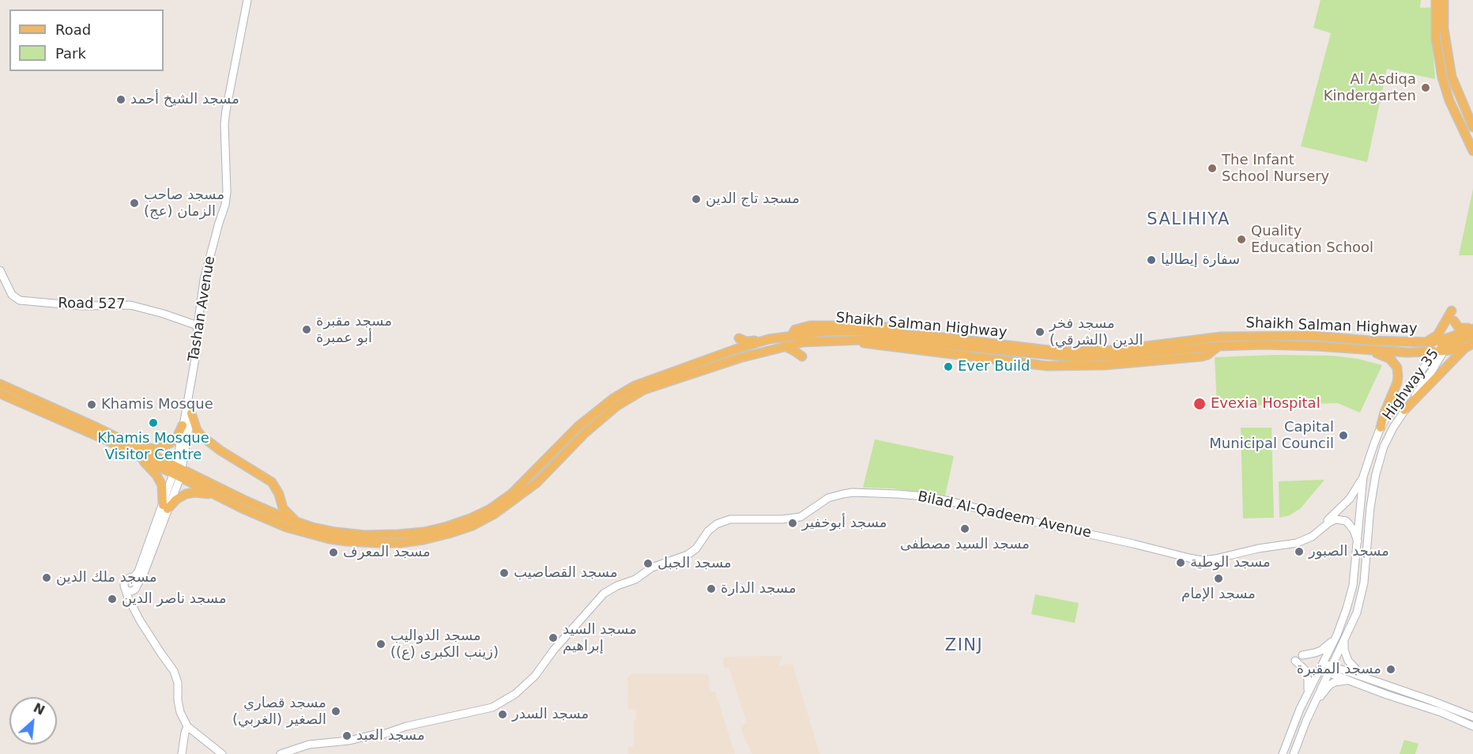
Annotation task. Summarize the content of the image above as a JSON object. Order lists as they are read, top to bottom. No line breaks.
{"streets":{"main road":["Shaikh Salman Highway"],"street":["Road 527","Tashan Avenue","Highway 35","Bilad Al-Qadeem Avenue"]},"crossings":[["Road 527","Tashan Avenue"],["Tashan Avenue","Shaikh Salman Highway"],["Shaikh Salman Highway","Highway 35"],["Highway 35","Bilad Al-Qadeem Avenue"]],"districts":["SALIHIYA","ZINJ"],"places":["Al Asdiqa Kindergarten","مسجد الشيخ أحمد","The Infant School Nursery","مسجد تاج الدين","مسجد صاحب الزمان (عج)","Quality Education School","سفارة إيطاليا","مسجد مقبرة أبو عمبرة","مسجد فخر الدين (الشرقي)","Ever Build","Evexia Hospital","Khamis Mosque","Khamis Mosque Visitor Centre","Capital Municipal Council","مسجد أبوخفير","مسجد السيد مصطفى","مسجد الصبور","مسجد المعرف","مسجد الوطية","مسجد الجبل","مسجد القصاصيب","مسجد ملك الدين","مسجد الإمام","مسجد الدارة","مسجد ناصر الدين","مسجد السيد إبراهيم","مسجد الدواليب (زينب الكبرى (ع))","مسجد المقبرة","مسجد قصاري الصغير (الغربي)","مسجد السدر","مسجد العبد"],"legend":["Road","Park"],"north":"top right"}
